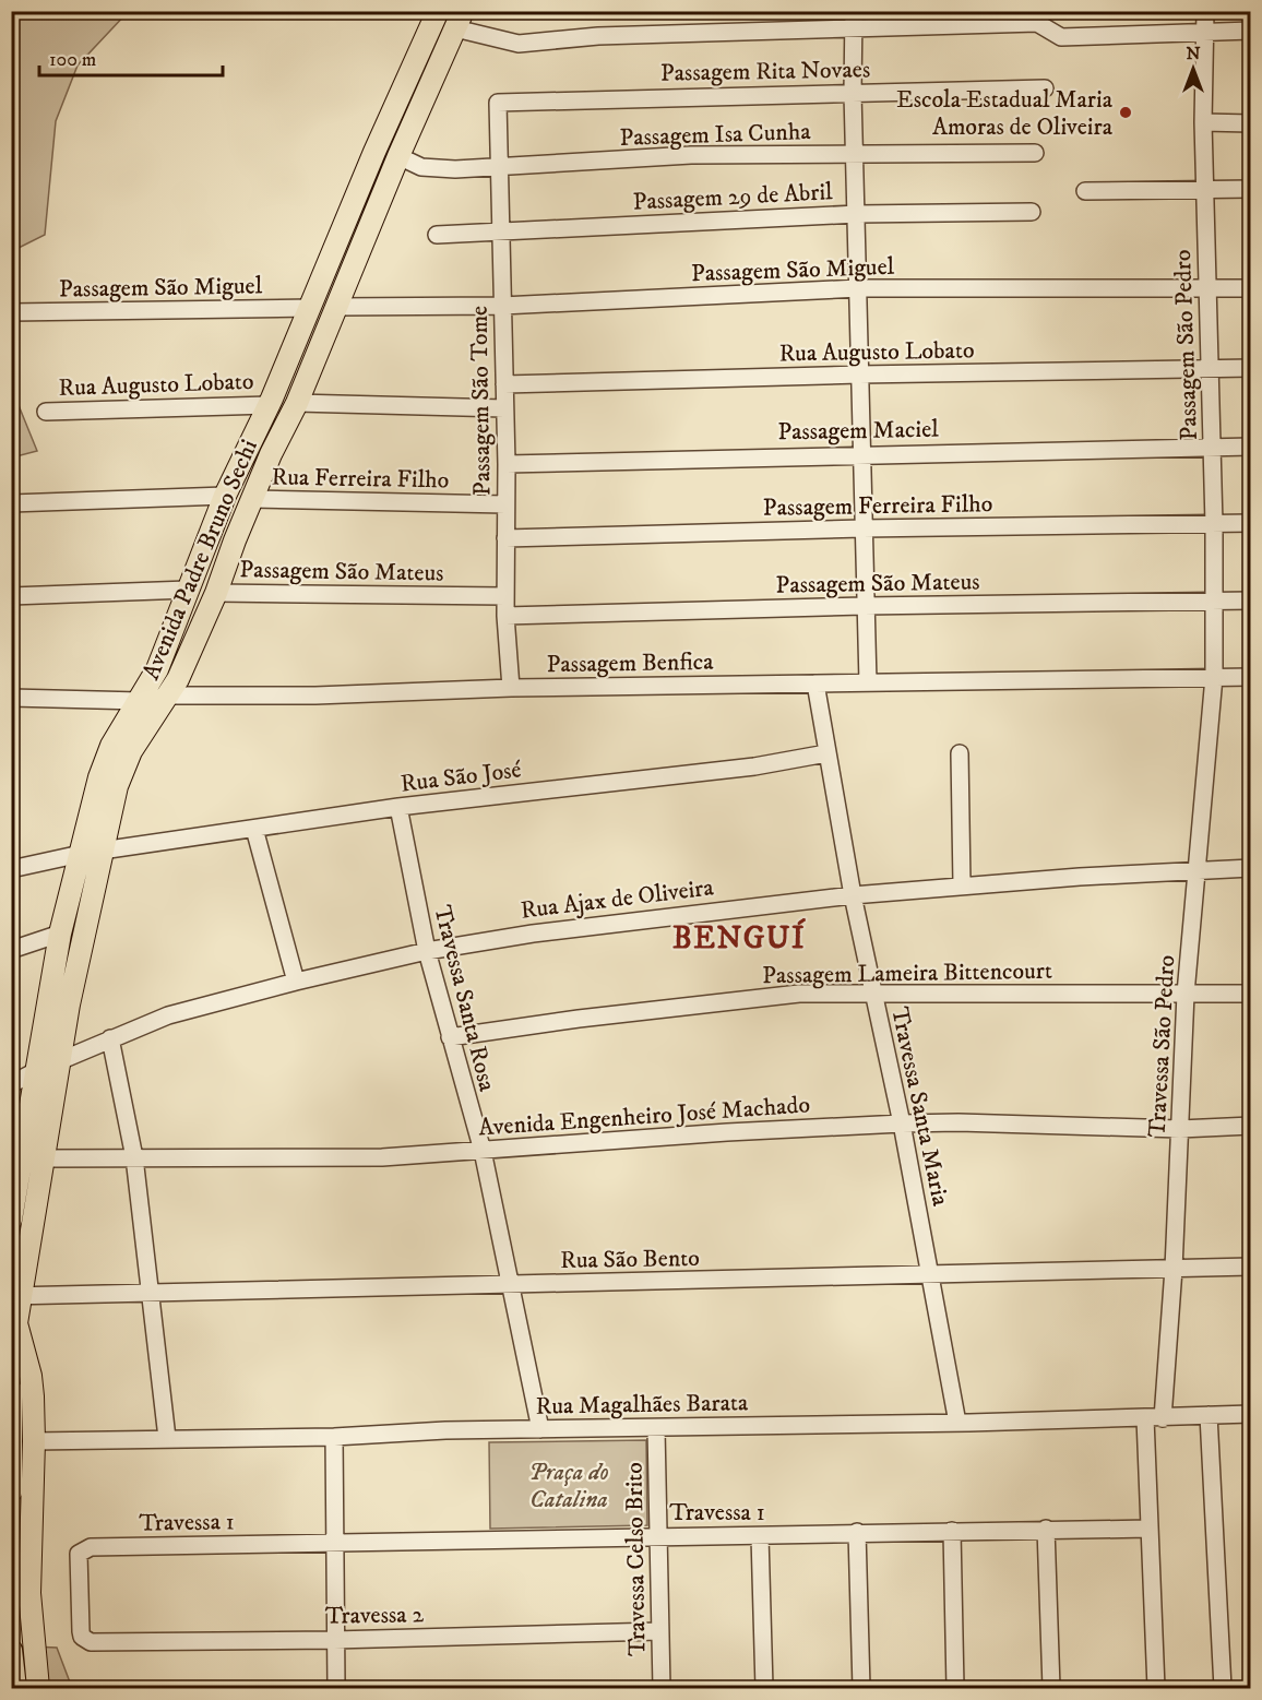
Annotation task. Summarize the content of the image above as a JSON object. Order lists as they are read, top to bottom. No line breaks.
{"streets":{"main road":["Avenida Padre Bruno Sechi","Rua Ajax de Oliveira"],"street":["Passagem Rita Novaes","Passagem Isa Cunha","Passagem 29 de Abril","Passagem São Miguel","Passagem São Pedro","Rua Augusto Lobato","Passagem São Tome","Passagem Maciel","Rua Ferreira Filho","Passagem Ferreira Filho","Passagem São Mateus","Passagem Benfica","Rua São José","Passagem Lameira Bittencourt","Travessa Santa Rosa","Travessa São Pedro","Travessa Santa Maria","Avenida Engenheiro José Machado","Rua São Bento","Rua Magalhães Barata","Travessa 1","Travessa Celso Brito","Travessa 2"]},"crossings":[["Passagem Rita Novaes","Passagem São Tome"],["Passagem Isa Cunha","Passagem São Tome"],["Passagem Isa Cunha","Avenida Padre Bruno Sechi"],["Passagem 29 de Abril","Passagem São Tome"],["Passagem São Miguel","Passagem São Pedro"],["Passagem São Miguel","Passagem São Tome"],["Passagem São Miguel","Avenida Padre Bruno Sechi"],["Passagem São Pedro","Rua Augusto Lobato"],["Passagem São Pedro","Passagem Maciel"],["Passagem São Pedro","Passagem Ferreira Filho"],["Passagem São Pedro","Passagem São Mateus"],["Passagem São Pedro","Passagem Benfica"],["Passagem São Pedro","Travessa São Pedro"],["Rua Augusto Lobato","Passagem São Tome"],["Rua Augusto Lobato","Avenida Padre Bruno Sechi"],["Passagem São Tome","Passagem Maciel"],["Passagem São Tome","Rua Ferreira Filho"],["Passagem São Tome","Passagem Ferreira Filho"],["Passagem São Tome","Passagem São Mateus"],["Passagem São Tome","Passagem Benfica"],["Rua Ferreira Filho","Avenida Padre Bruno Sechi"],["Avenida Padre Bruno Sechi","Passagem São Mateus"],["Avenida Padre Bruno Sechi","Passagem Benfica"],["Avenida Padre Bruno Sechi","Rua São José"],["Avenida Padre Bruno Sechi","Rua Ajax de Oliveira"],["Avenida Padre Bruno Sechi","Avenida Engenheiro José Machado"],["Avenida Padre Bruno Sechi","Rua São Bento"],["Avenida Padre Bruno Sechi","Rua Magalhães Barata"],["Passagem Benfica","Travessa São Pedro"],["Passagem Benfica","Travessa Santa Maria"],["Rua São José","Travessa Santa Rosa"],["Rua São José","Travessa Santa Maria"],["Rua Ajax de Oliveira","Travessa Santa Rosa"],["Rua Ajax de Oliveira","Travessa São Pedro"],["Rua Ajax de Oliveira","Travessa Santa Maria"],["Passagem Lameira Bittencourt","Travessa Santa Rosa"],["Passagem Lameira Bittencourt","Travessa São Pedro"],["Passagem Lameira Bittencourt","Travessa Santa Maria"],["Travessa Santa Rosa","Avenida Engenheiro José Machado"],["Travessa Santa Rosa","Rua São Bento"],["Travessa Santa Rosa","Rua Magalhães Barata"],["Travessa São Pedro","Avenida Engenheiro José Machado"],["Travessa São Pedro","Rua São Bento"],["Travessa São Pedro","Rua Magalhães Barata"],["Travessa Santa Maria","Avenida Engenheiro José Machado"],["Travessa Santa Maria","Rua São Bento"],["Travessa Santa Maria","Rua Magalhães Barata"],["Rua Magalhães Barata","Travessa Celso Brito"],["Travessa 1","Travessa Celso Brito"],["Travessa 1","Travessa 2"],["Travessa Celso Brito","Travessa 2"]],"districts":["BENGUÍ"],"parks":["Praça do Catalina"],"places":["Escola Estadual Maria Amoras de Oliveira"],"scale_bar":"100 m","north":"top"}
